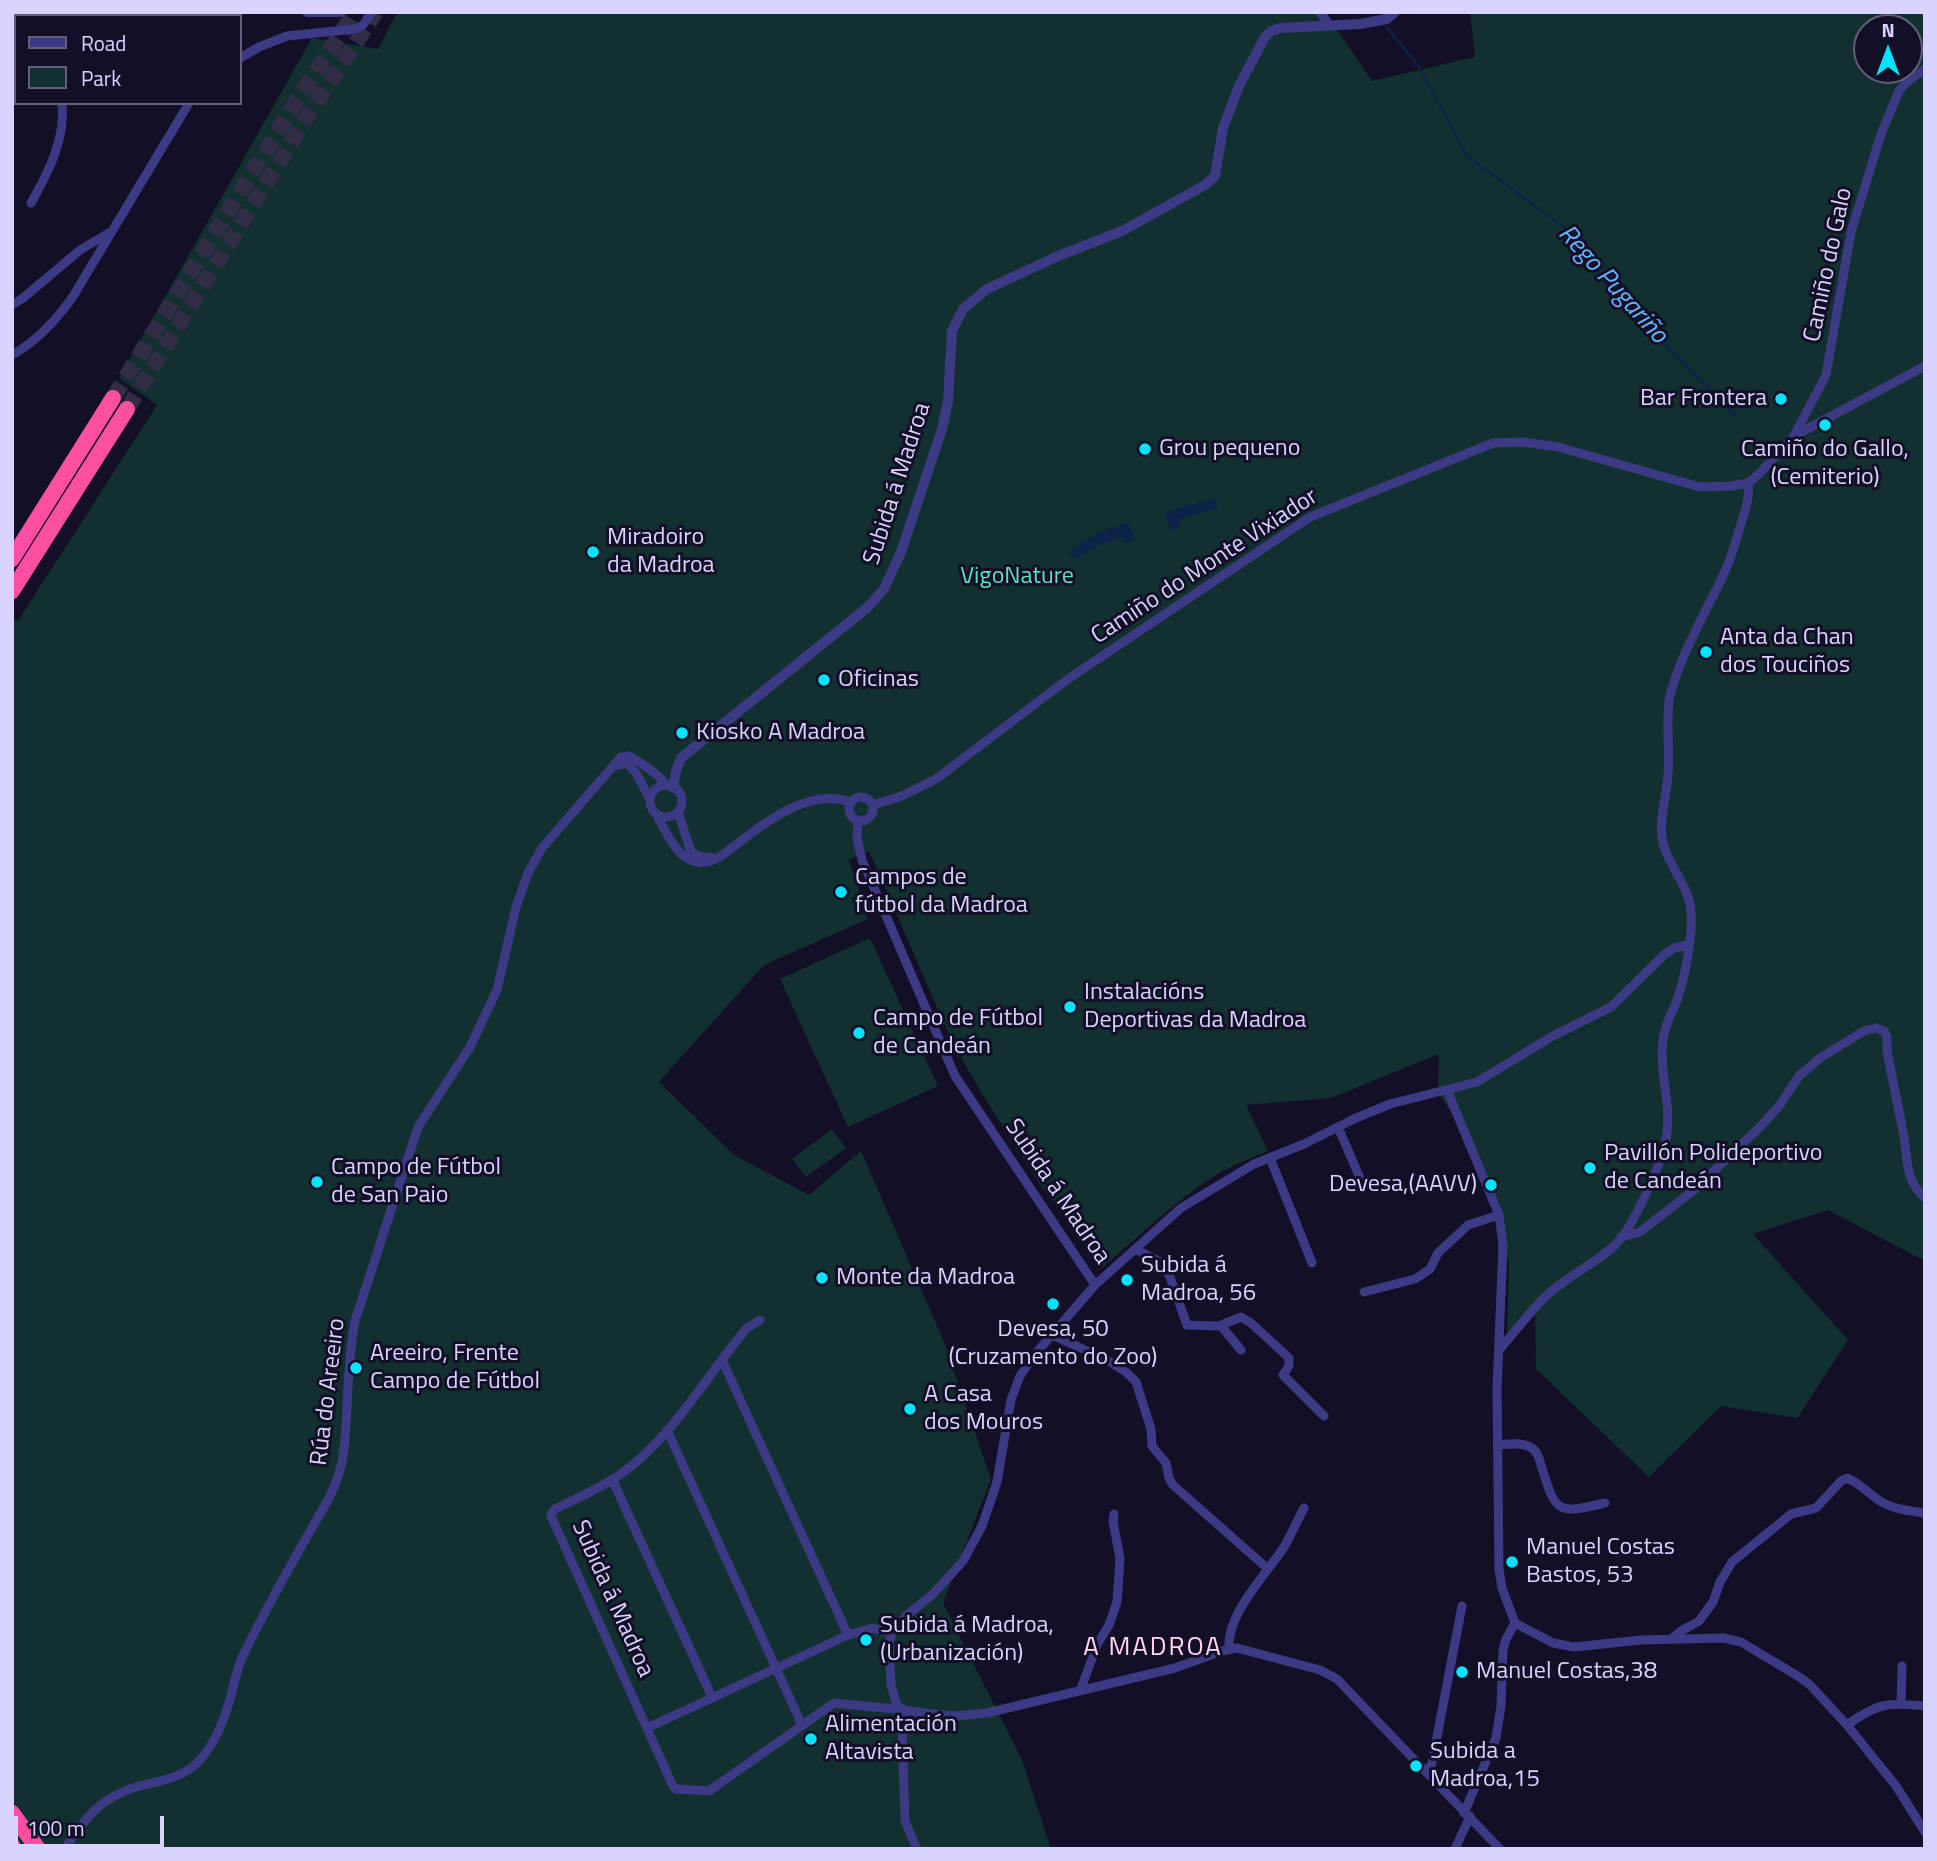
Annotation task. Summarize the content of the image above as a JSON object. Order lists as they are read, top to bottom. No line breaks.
{"streets":{"street":["Camiño do Galo","Subida á Madroa","Camiño do Monte Vixiador","Rúa do Areeiro"]},"crossings":[["Subida á Madroa","Camiño do Monte Vixiador"]],"districts":["A MADROA"],"water":["Rego Pugariño"],"parks":["VigoNature"],"places":["Bar Frontera","Camiño do Gallo, (Cemiterio)","Grou pequeno","Miradoiro da Madroa","Anta da Chan dos Touciños","Oficinas","Kiosko A Madroa","Campos de fútbol da Madroa","Instalacións Deportivas da Madroa","Campo de Fútbol de Candeán","Pavillón Polideportivo de Candeán","Campo de Fútbol de San Paio","Devesa,(AAVV)","Monte da Madroa","Subida á Madroa, 56","Devesa, 50 (Cruzamento do Zoo)","Areeiro, Frente Campo de Fútbol","A Casa dos Mouros","Manuel Costas Bastos, 53","Subida á Madroa, (Urbanización)","Manuel Costas,38","Alimentación Altavista","Subida a Madroa,15"],"legend":["Road","Park"],"scale_bar":"100 m","north":"top"}
